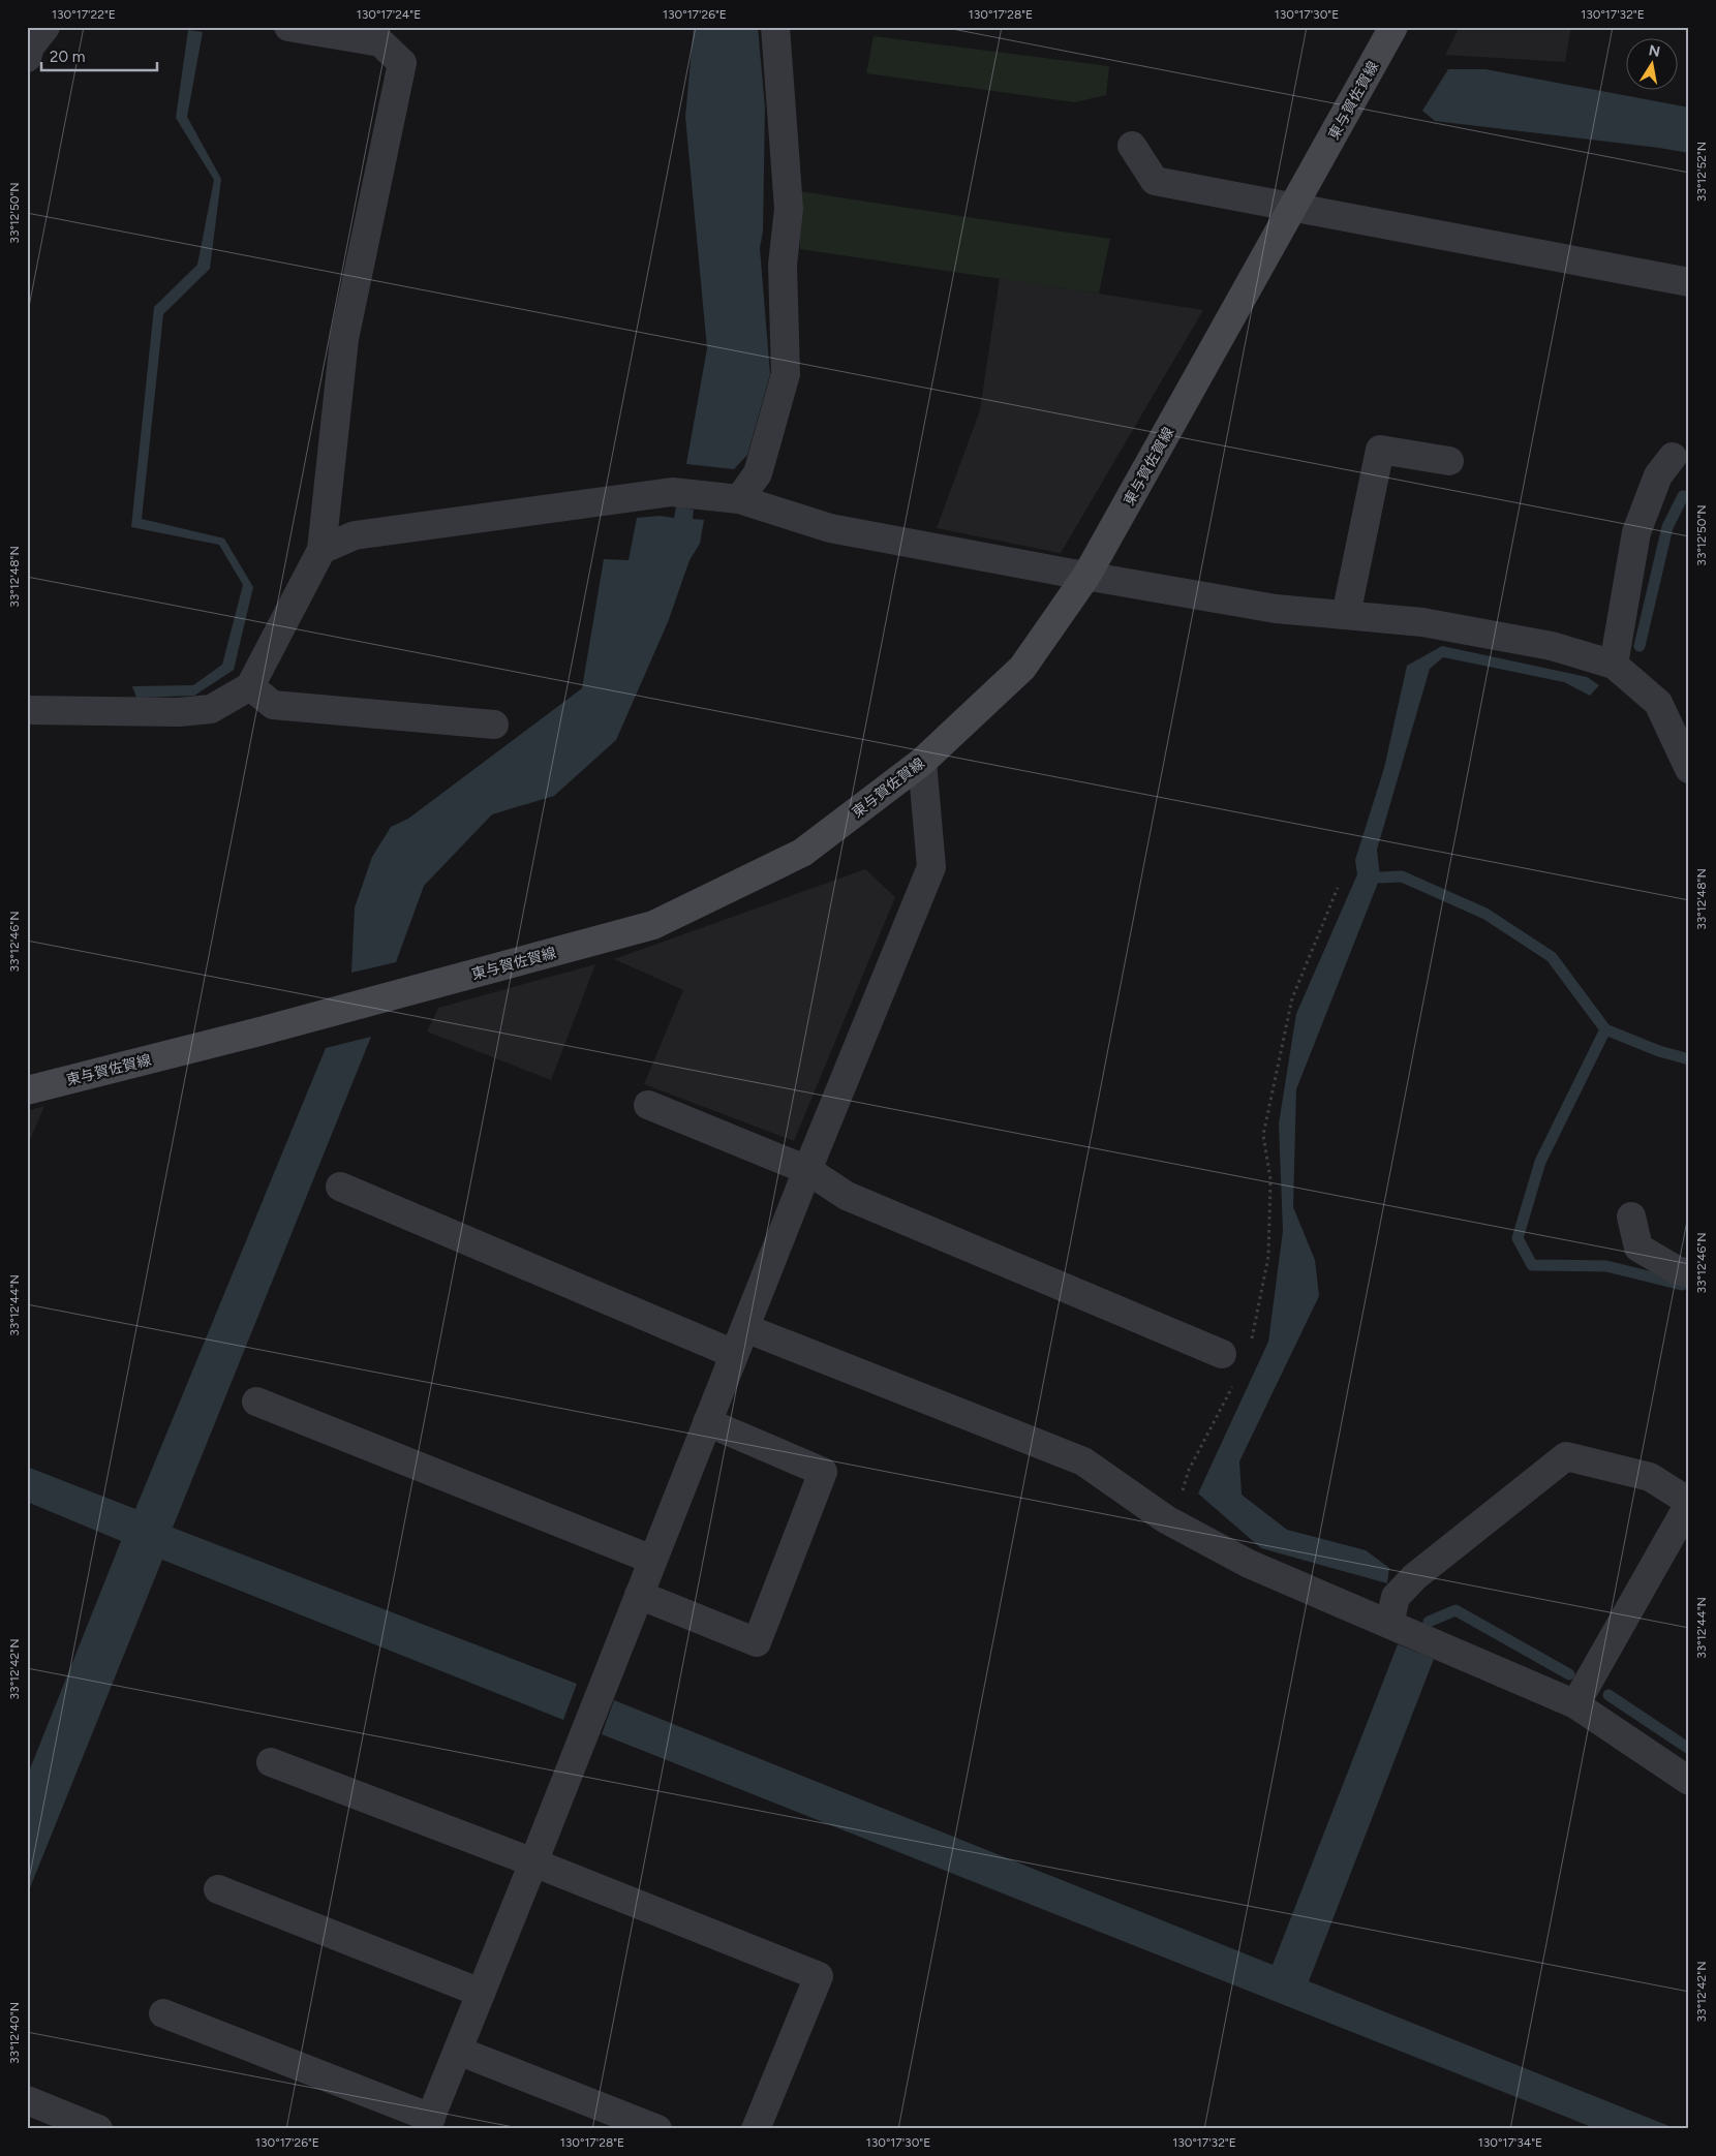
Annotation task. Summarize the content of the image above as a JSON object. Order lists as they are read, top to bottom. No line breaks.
{"streets":{"main road":["東与賀佐賀線"]},"scale_bar":"20 m","north":"top","coordinates":["130°17'22\"E","130°17'24\"E","130°17'26\"E","130°17'28\"E","130°17'30\"E","130°17'32\"E","33°12'52\"N","33°12'50\"N","33°12'48\"N","33°12'46\"N","33°12'44\"N","33°12'42\"N","33°12'40\"N","130°17'34\"E"]}
